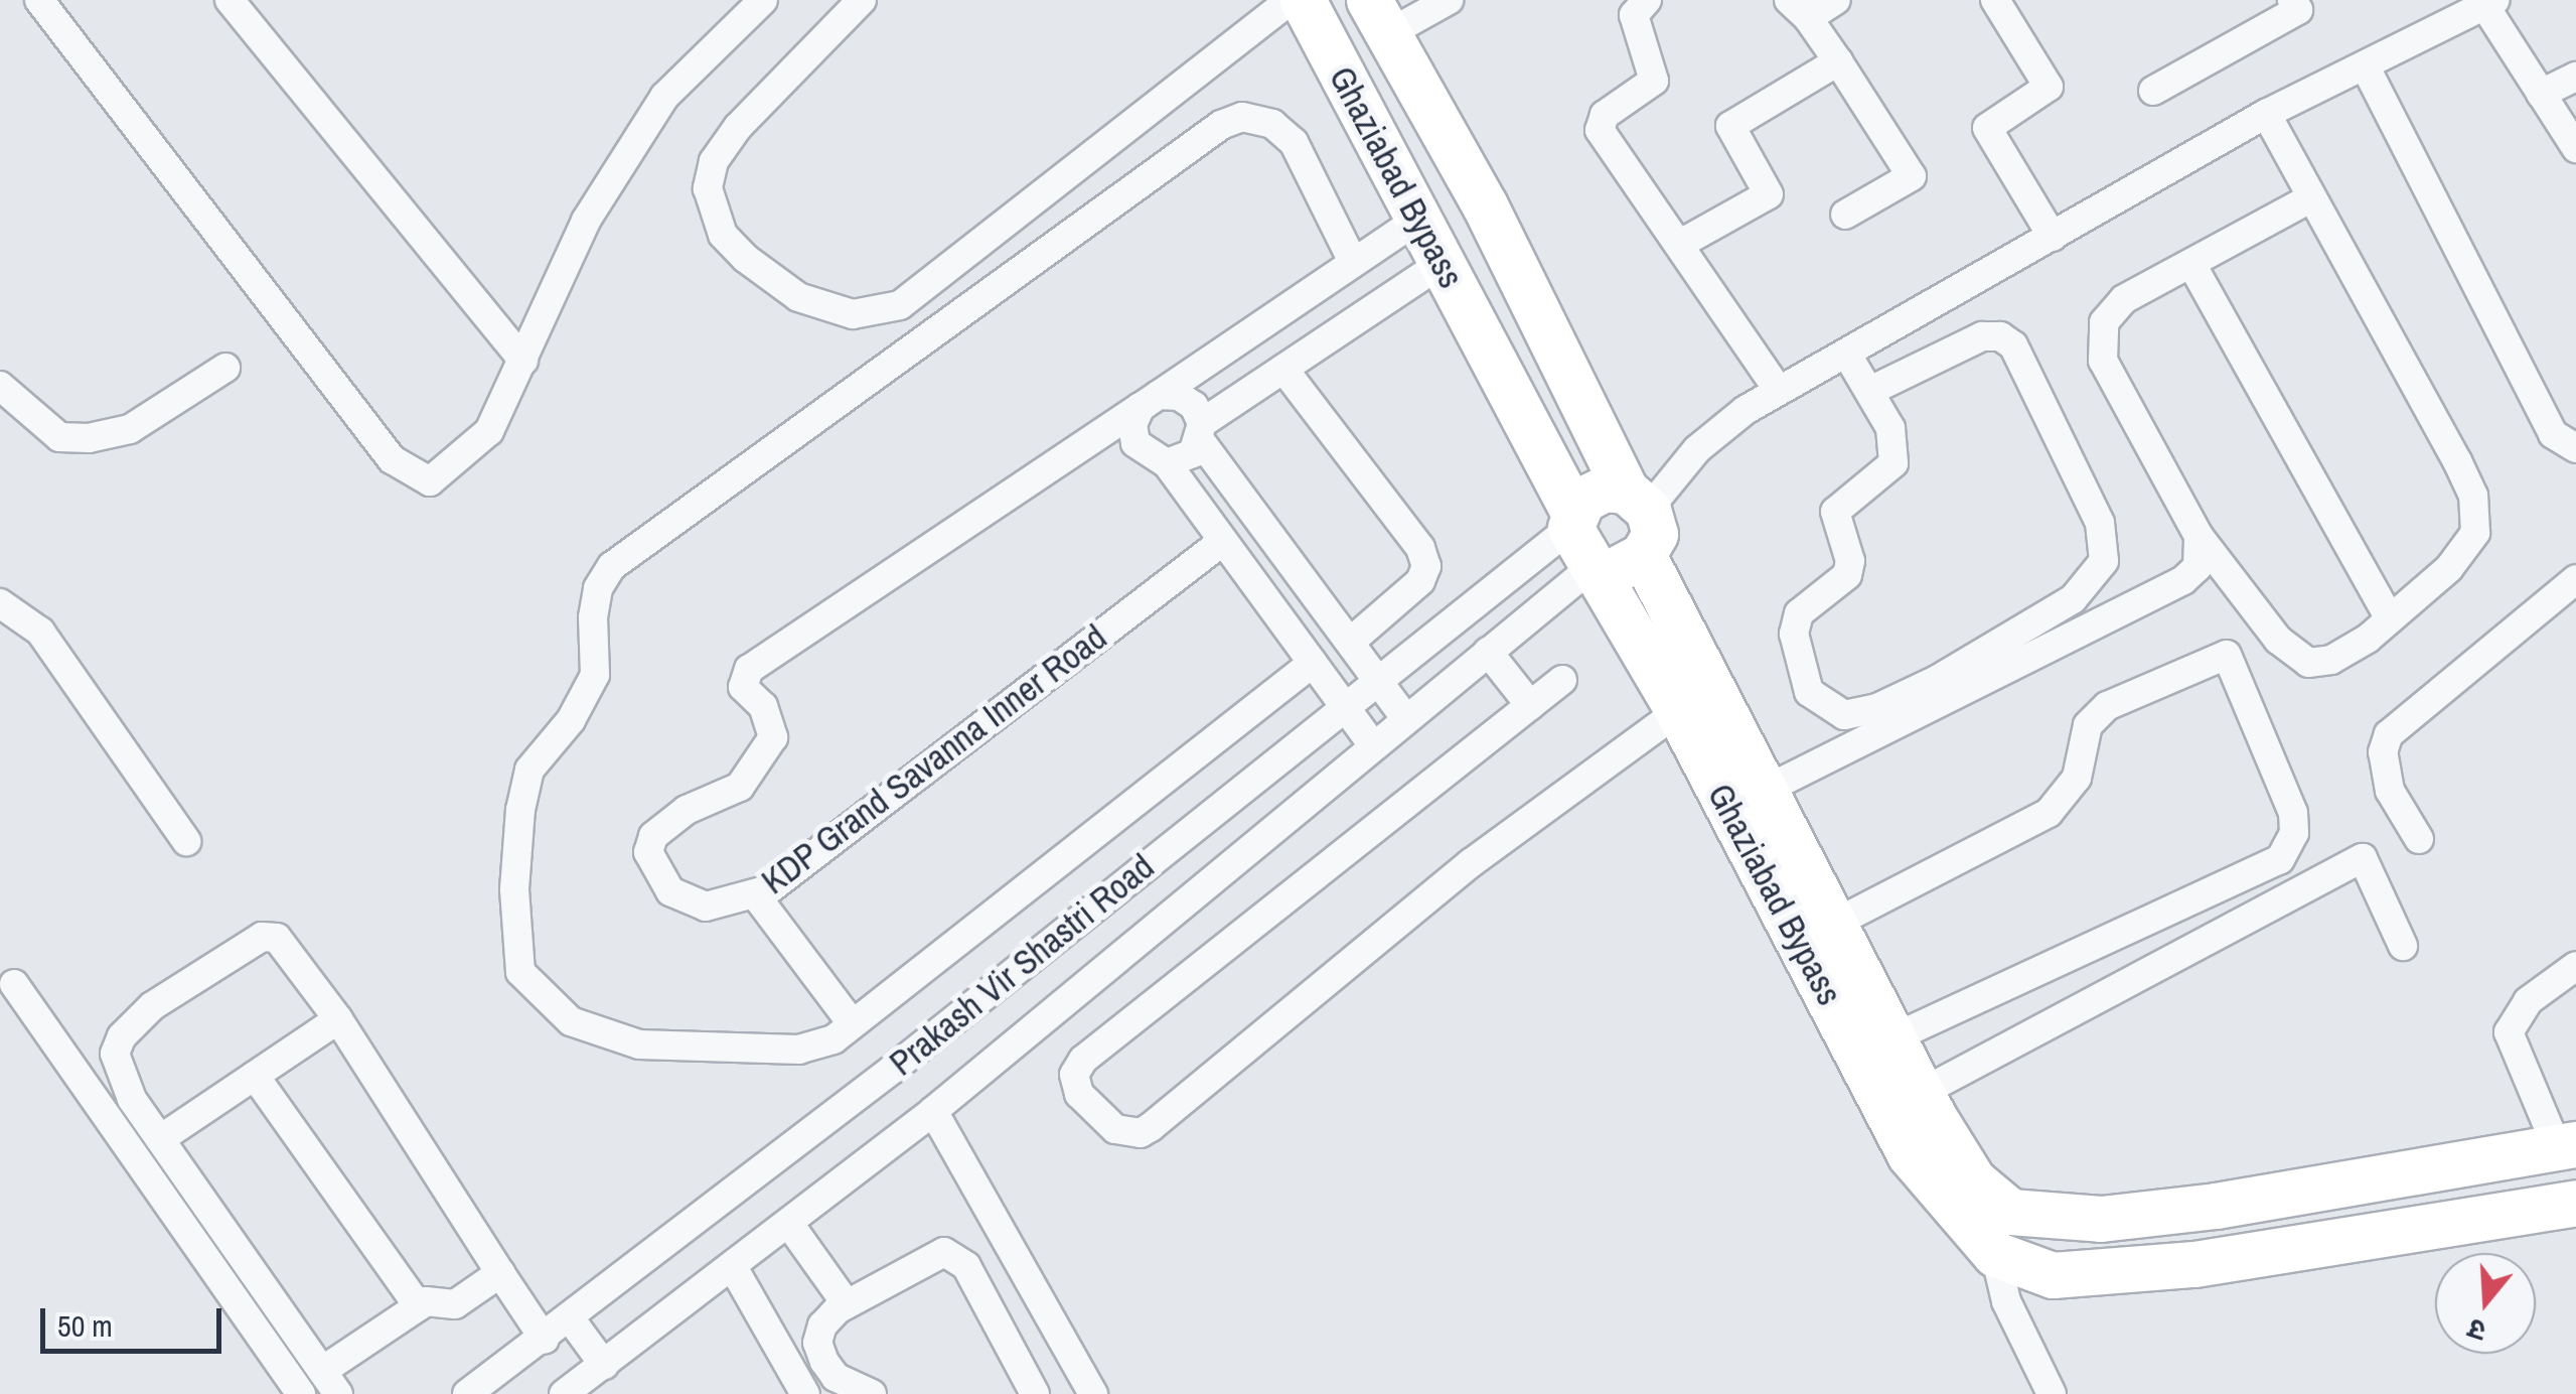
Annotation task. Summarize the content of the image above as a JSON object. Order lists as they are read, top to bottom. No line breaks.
{"streets":{"highway":["Ghaziabad Bypass"],"street":["KDP Grand Savanna Inner Road","Prakash Vir Shastri Road"]},"crossings":[["Ghaziabad Bypass","Prakash Vir Shastri Road"]],"scale_bar":"50 m","north":"bottom"}
